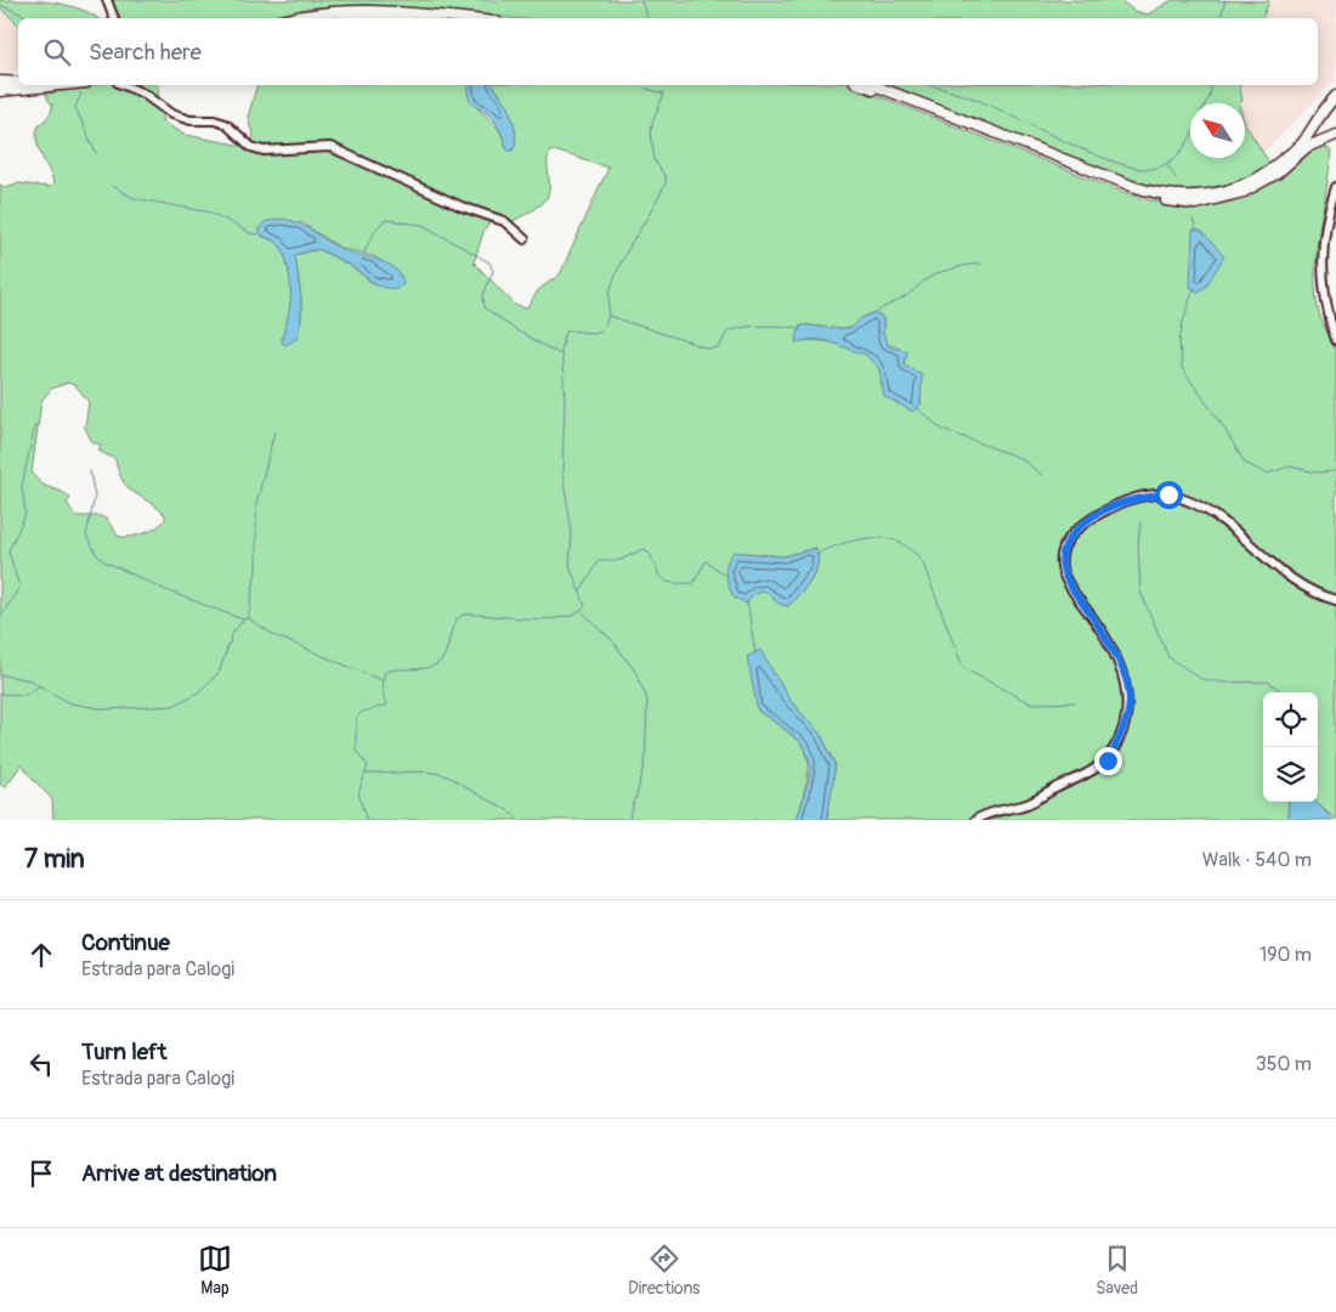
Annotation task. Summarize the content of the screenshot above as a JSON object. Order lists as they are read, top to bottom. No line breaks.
{"north":"top left","page":{"search":"Search here","heading":["7 min","Walk · 540 m"],"list":[["Continue","Estrada para Calogi","190 m"],["Turn left","Estrada para Calogi","350 m"],"Arrive at destination"],"nav":["Map","Directions","Saved"]}}
